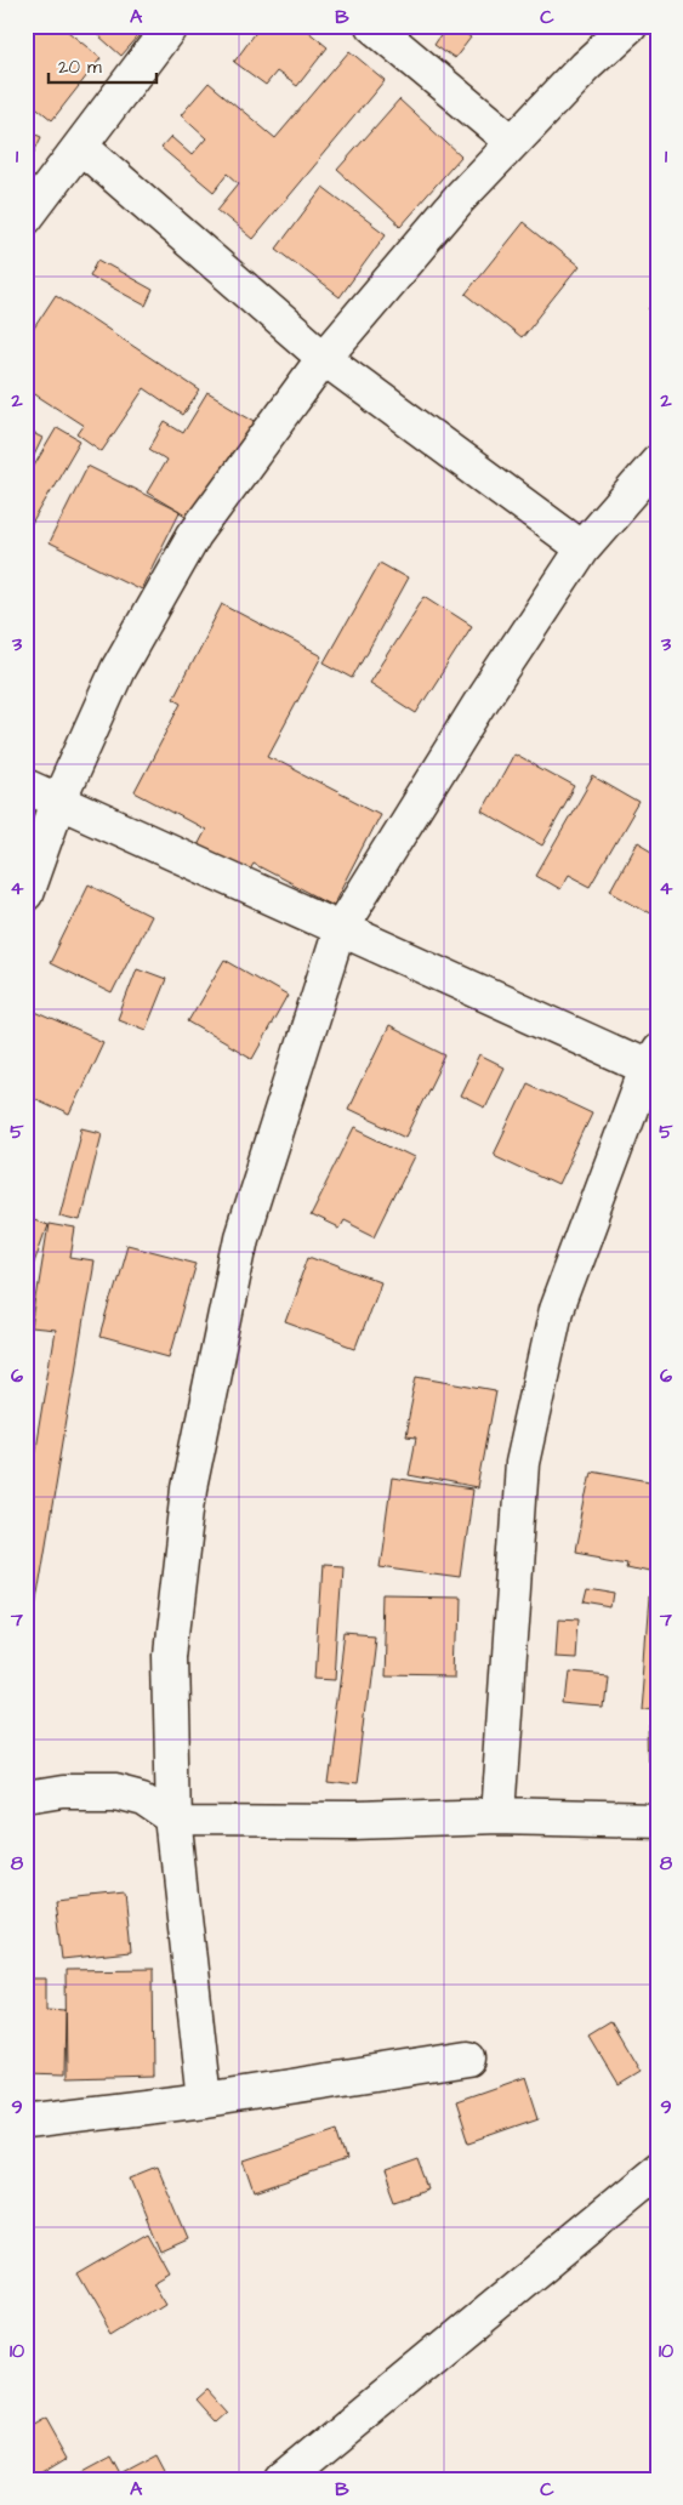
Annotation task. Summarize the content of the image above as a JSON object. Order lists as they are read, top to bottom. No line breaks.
{"scale_bar":"20 m","grid":{"columns":["A","B","C"],"rows":["1","2","3","4","5","6","7","8","9","10"]}}
